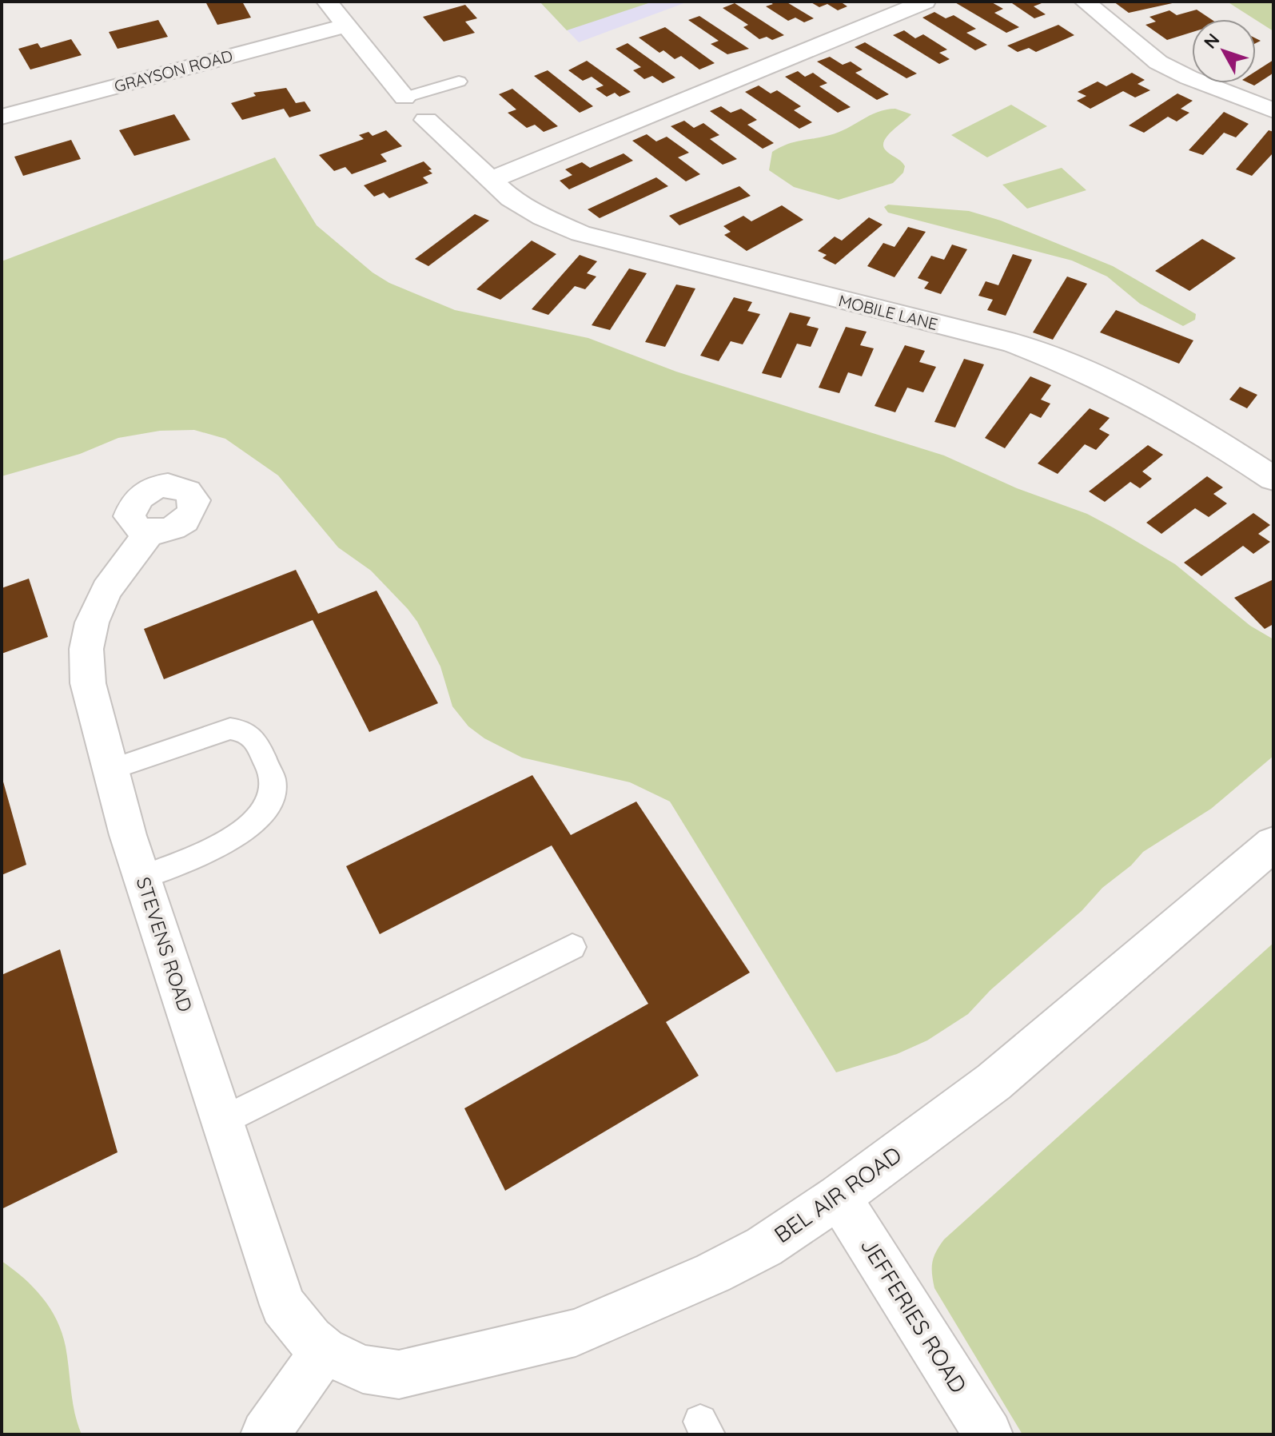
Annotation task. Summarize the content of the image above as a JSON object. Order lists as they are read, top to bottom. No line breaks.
{"streets":{"street":["GRAYSON ROAD","MOBILE LANE","STEVENS ROAD","BEL AIR ROAD","JEFFERIES ROAD"]},"crossings":[["STEVENS ROAD","BEL AIR ROAD"],["BEL AIR ROAD","JEFFERIES ROAD"]],"north":"top left"}
